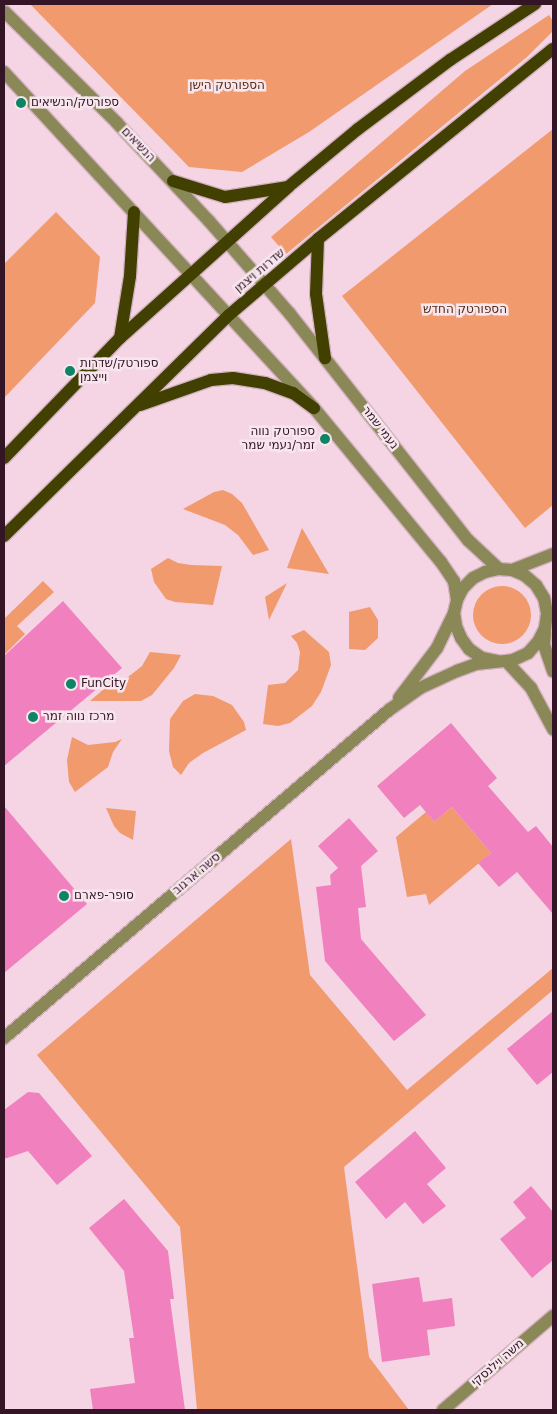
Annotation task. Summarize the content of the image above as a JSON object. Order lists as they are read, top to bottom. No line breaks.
{"streets":{"main road":["שדרות ויצמן"],"street":["הנשיאים","נעמי שמר","סשה ארגוב","משה וילנסקי"]},"crossings":[["הנשיאים","שדרות ויצמן"],["הנשיאים","נעמי שמר"],["שדרות ויצמן","נעמי שמר"],["נעמי שמר","סשה ארגוב"]],"parks":["הספורטק הישן","הספורטק החדש"],"places":["ספורטק/הנשיאים","ספורטק/שדרות וייצמן","ספורטק נווה זמר/נעמי שמר","FunCity","מרכז נווה זמר","סופר-פארם"]}
